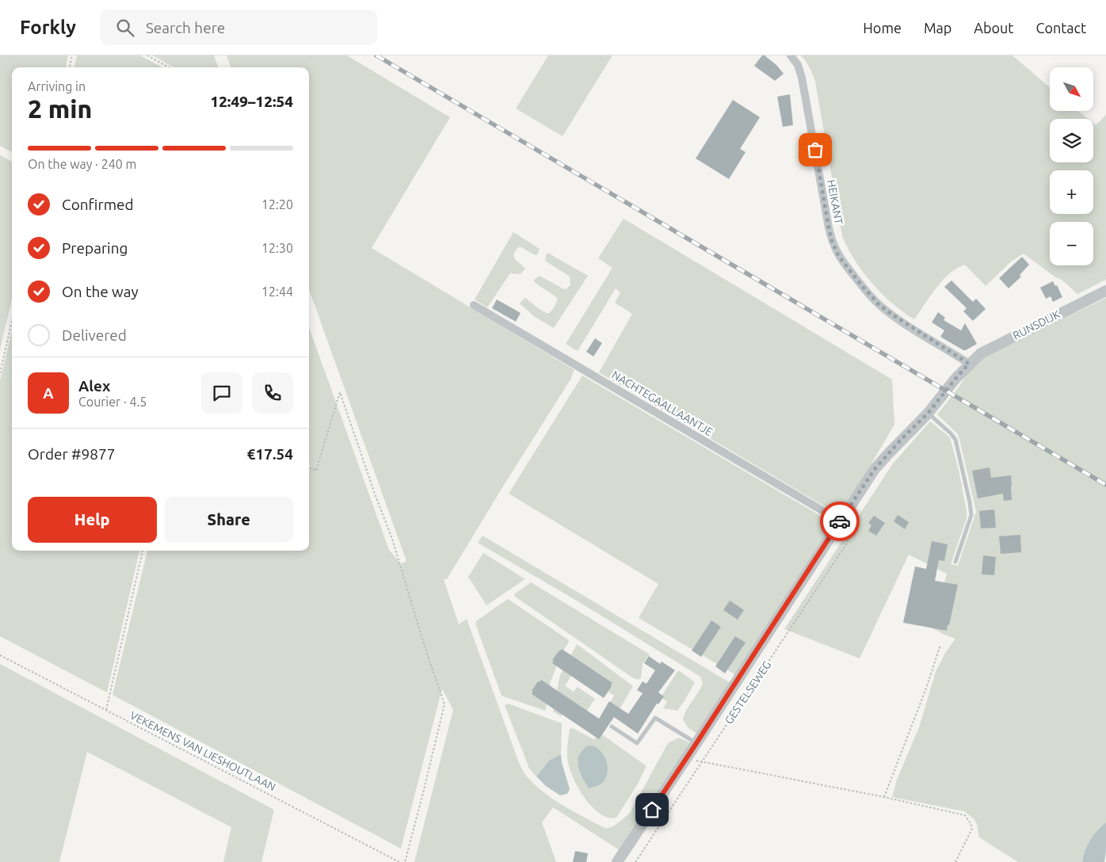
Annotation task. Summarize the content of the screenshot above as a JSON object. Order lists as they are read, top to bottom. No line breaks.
{"streets":{"street":["HEIKANT","RUNSDIJK","NACHTEGAALLAANTJE","GESTELSEWEG"],"path":["VEKEMENS VAN LIESHOUTLAAN"]},"crossings":[["HEIKANT","RUNSDIJK"],["HEIKANT","GESTELSEWEG"],["RUNSDIJK","GESTELSEWEG"],["NACHTEGAALLAANTJE","GESTELSEWEG"]],"north":"bottom right","page":{"header":"Forkly","search":"Search here","nav":["Home","Map","About","Contact"],"map_buttons":["+","−"],"heading":["2 min","Arriving in","12:49–12:54"],"panel":["Alex","Courier · 4.5","Order #9877","€17.54"],"bar":"On the way · 240 m","list":[["Confirmed","12:20"],["Preparing","12:30"],["On the way","12:44"],"Delivered"],"round":"A","buttons":["Help","Share"]}}
